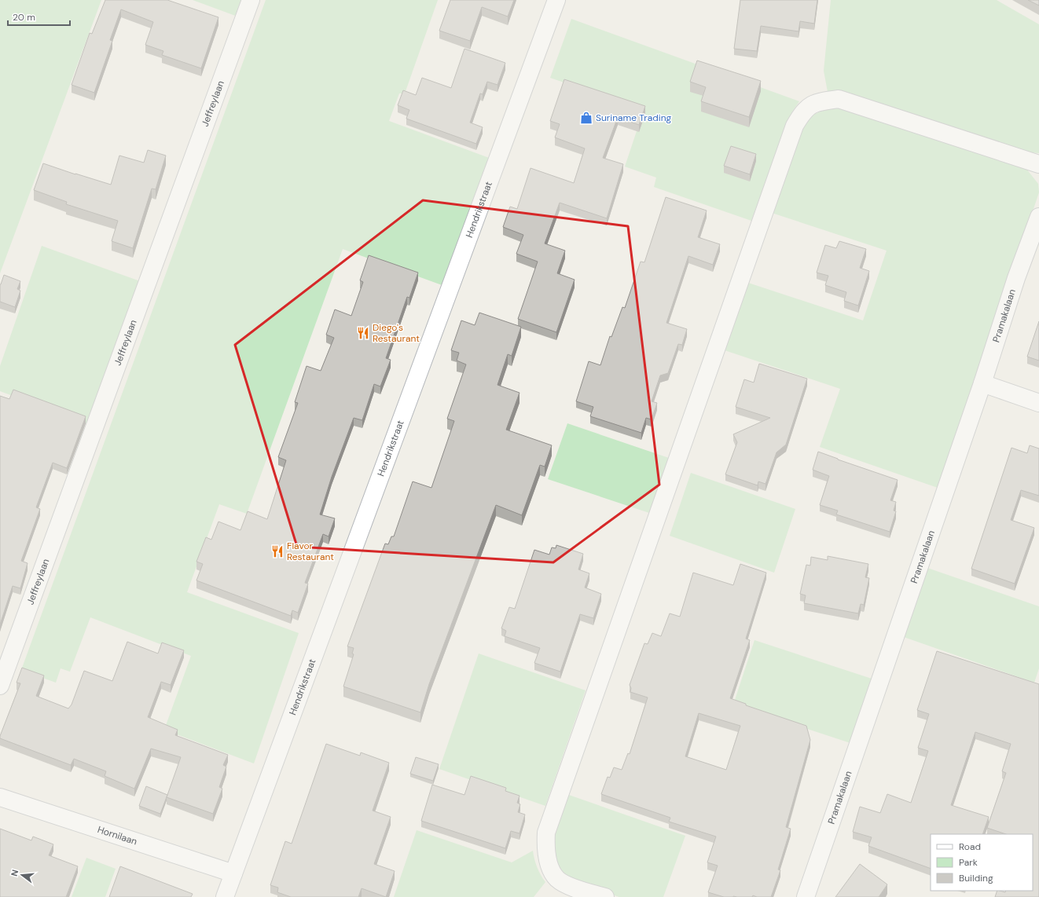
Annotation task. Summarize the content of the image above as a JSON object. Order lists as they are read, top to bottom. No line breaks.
{"streets":{"street":["Jeffreylaan","Hendrikstraat","Pramakalaan","Hornilaan"]},"crossings":[["Hendrikstraat","Hornilaan"]],"places":{"shop":["Suriname Trading"],"restaurant":["Diego's Restaurant","Flavor Restaurant"]},"legend":["Road","Park","Building"],"scale_bar":"20 m","north":"left"}
